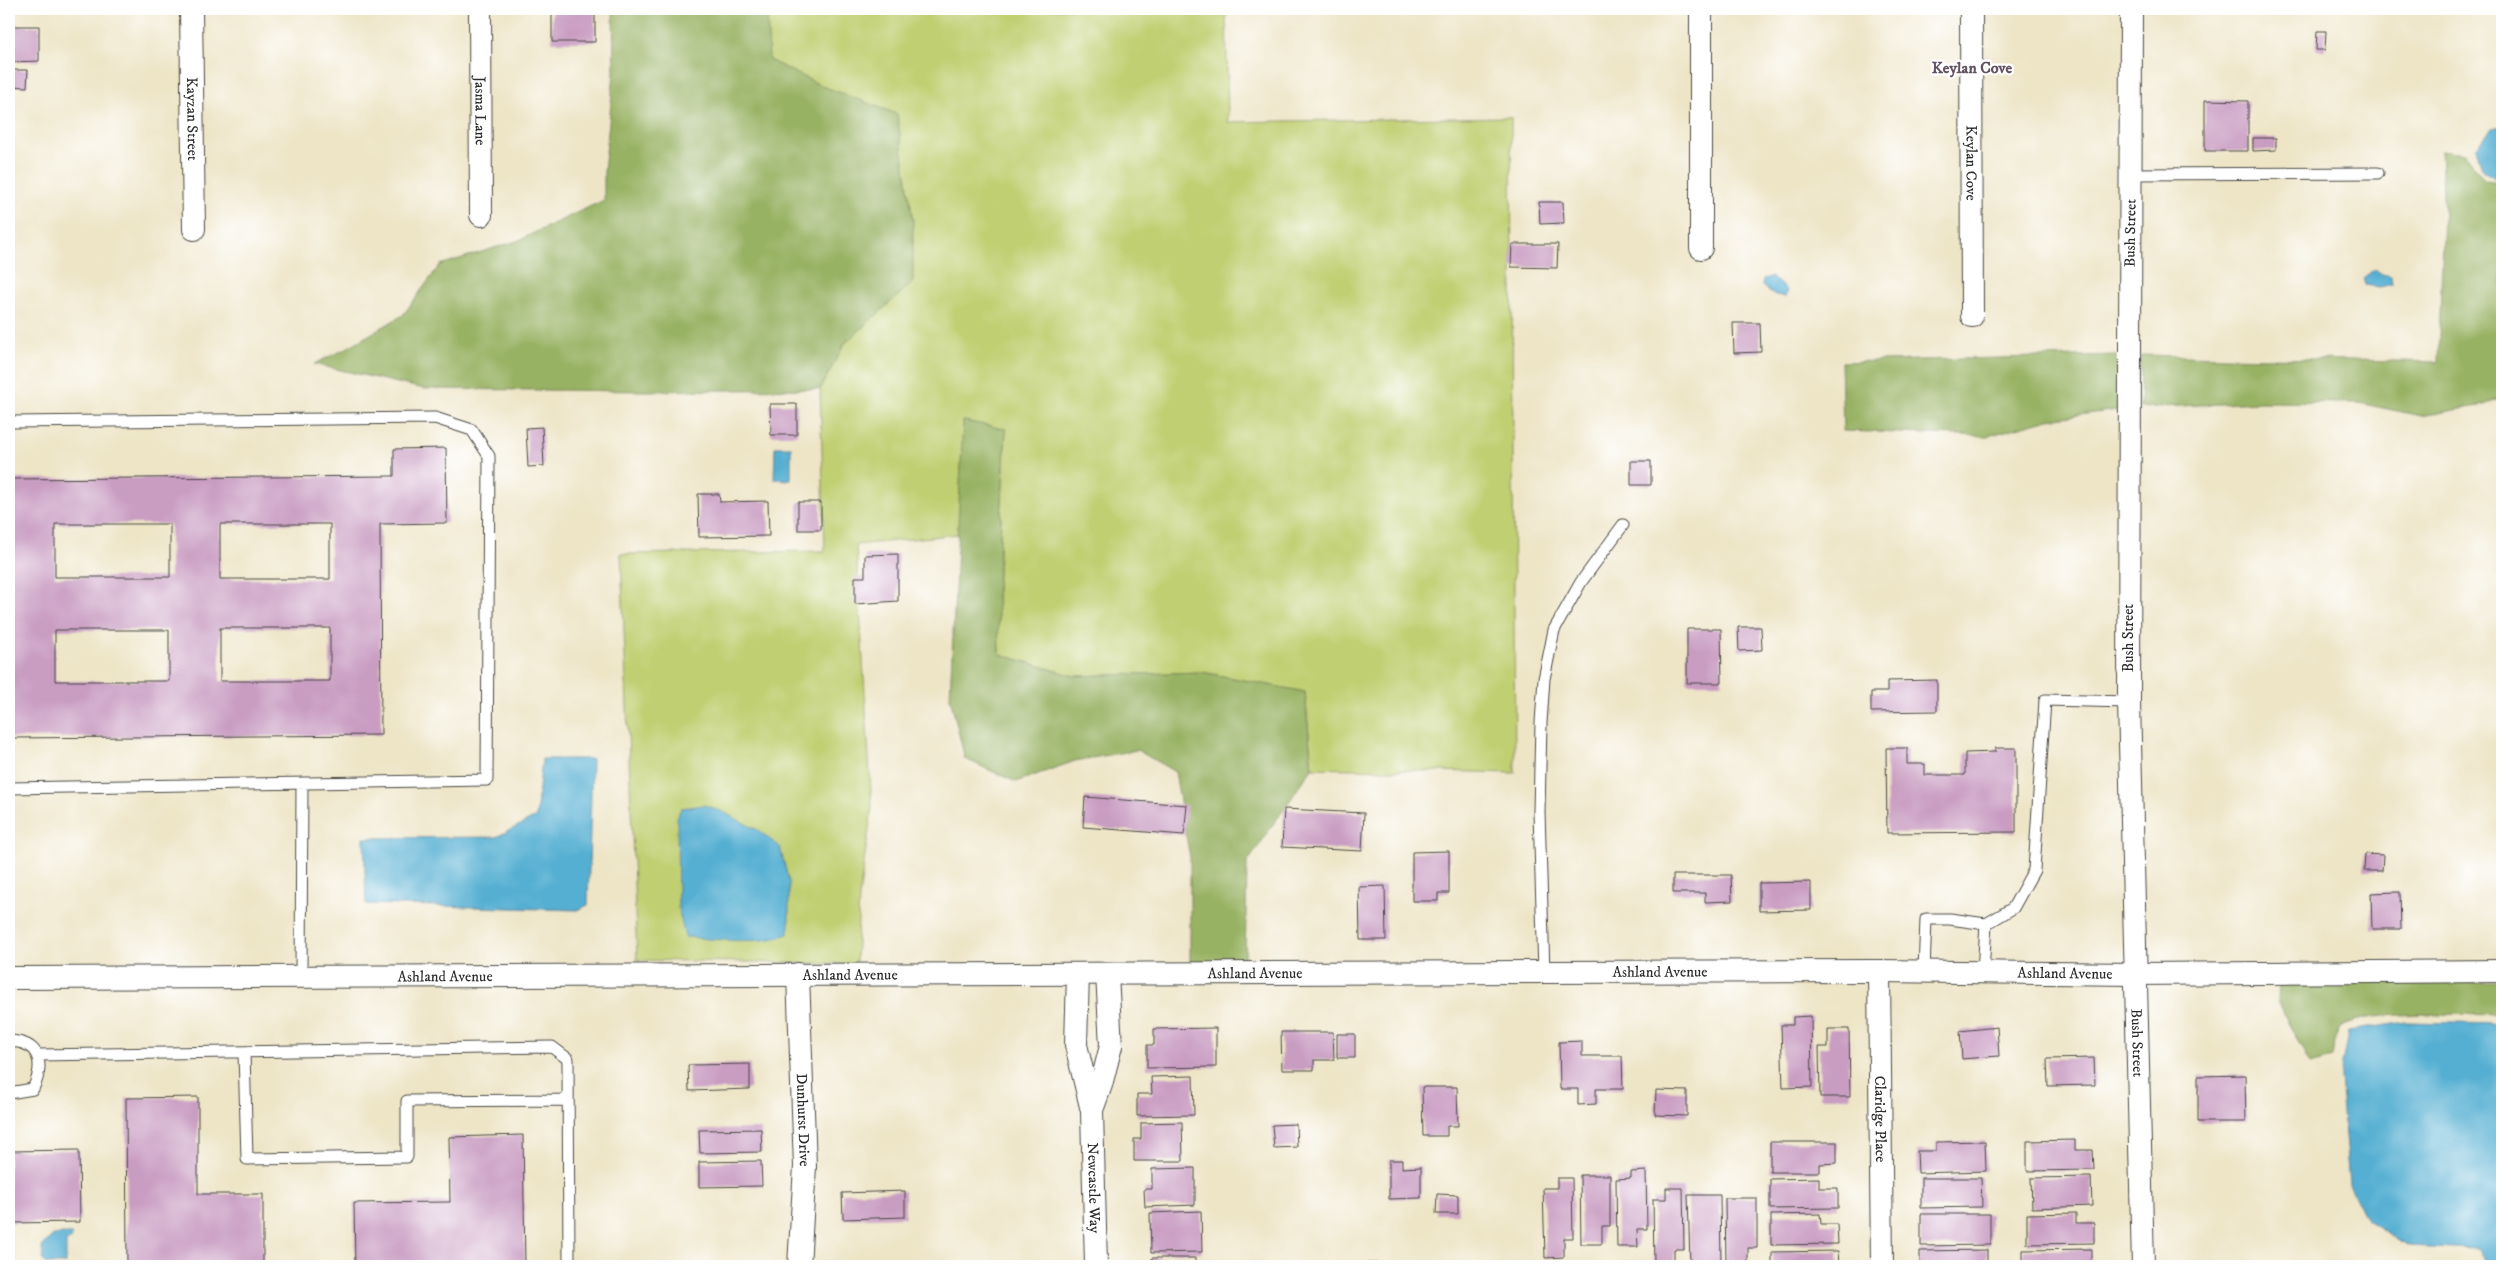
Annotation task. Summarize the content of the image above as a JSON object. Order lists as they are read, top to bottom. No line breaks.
{"streets":{"street":["Jasma Lane","Kayzan Street","Keylan Cove","Bush Street","Ashland Avenue","Claridge Place","Dunhurst Drive","Newcastle Way"]},"crossings":[["Bush Street","Ashland Avenue"],["Ashland Avenue","Claridge Place"],["Ashland Avenue","Dunhurst Drive"],["Ashland Avenue","Newcastle Way"]],"districts":["Keylan Cove"]}
